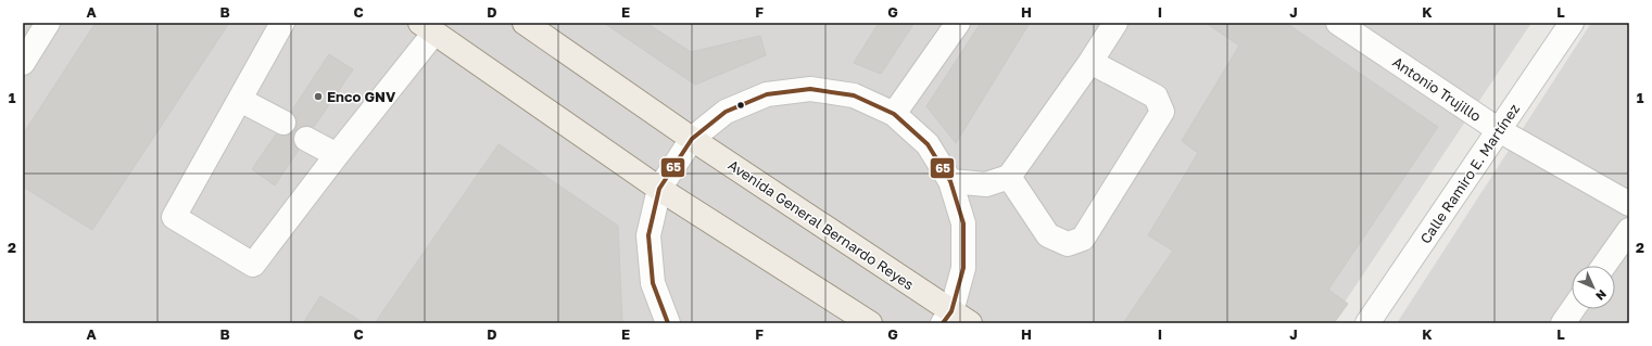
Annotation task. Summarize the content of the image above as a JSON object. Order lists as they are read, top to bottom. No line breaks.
{"streets":{"main road":["Avenida General Bernardo Reyes"],"street":["Antonio Trujillo","Calle Ramiro E. Martínez"]},"crossings":[["Antonio Trujillo","Calle Ramiro E. Martínez"]],"places":["Enco GNV"],"lines":["transit line 65"],"north":"bottom right","grid":{"columns":["A","B","C","D","E","F","G","H","I","J","K","L"],"rows":["1","2"]}}
